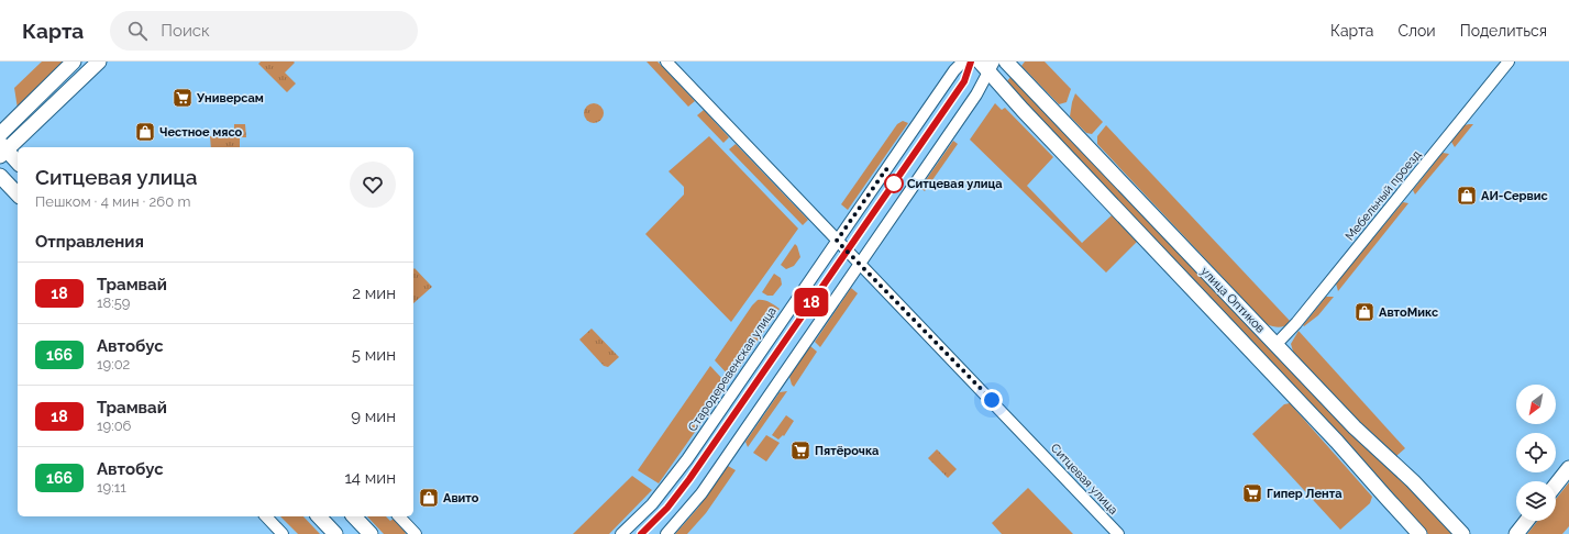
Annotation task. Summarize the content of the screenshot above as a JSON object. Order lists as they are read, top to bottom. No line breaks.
{"streets":{"main road":["улица Оптиков"],"street":["Мебельный проезд","Стародеревенская улица","Ситцевая улица"]},"crossings":[["Мебельный проезд","улица Оптиков"],["Стародеревенская улица","Ситцевая улица"]],"places":{"supermarket":["Универсам","Пятёрочка","Гипер Лента"],"shop":["Честное мясо","АИ-Сервис","АвтоМикс","Авито"],"other":["Ситцевая улица"]},"lines":["tram line 18"],"north":"bottom left","page":{"header":"Карта","search":"Поиск","nav":["Карта","Слои","Поделиться"],"on_map":"18","heading":[["Ситцевая улица","Пешком · 4 мин · 260 m"],"Отправления"],"list":[{"mark":"18","name":"Трамвай","note":"18:59","value":"2 мин"},{"mark":"166","name":"Автобус","note":"19:02","value":"5 мин"},{"mark":"18","name":"Трамвай","note":"19:06","value":"9 мин"},{"mark":"166","name":"Автобус","note":"19:11","value":"14 мин"}]}}
